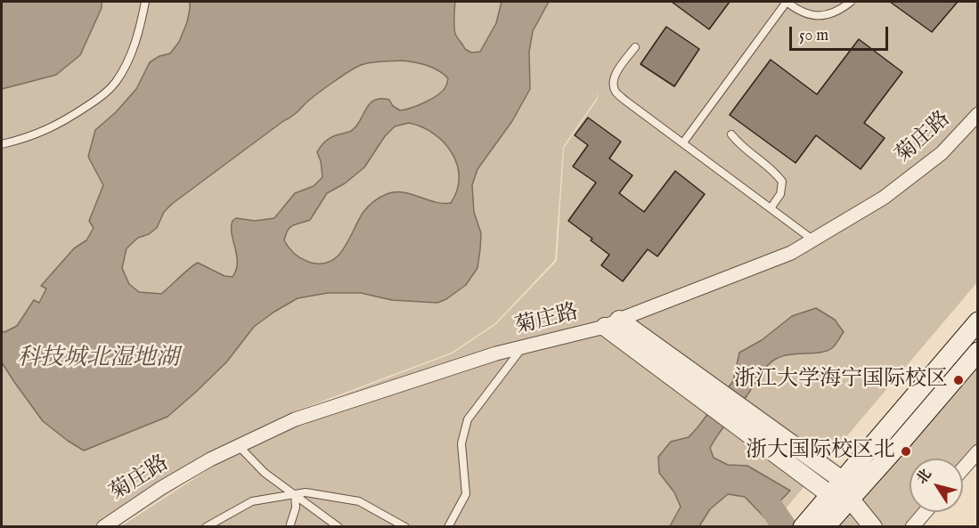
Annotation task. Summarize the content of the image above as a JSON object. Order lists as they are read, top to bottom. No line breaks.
{"streets":{"street":["菊庄路"]},"water":["科技城北湿地湖"],"places":["浙江大学海宁国际校区","浙大国际校区北"],"scale_bar":"50 m","north":"top left"}
